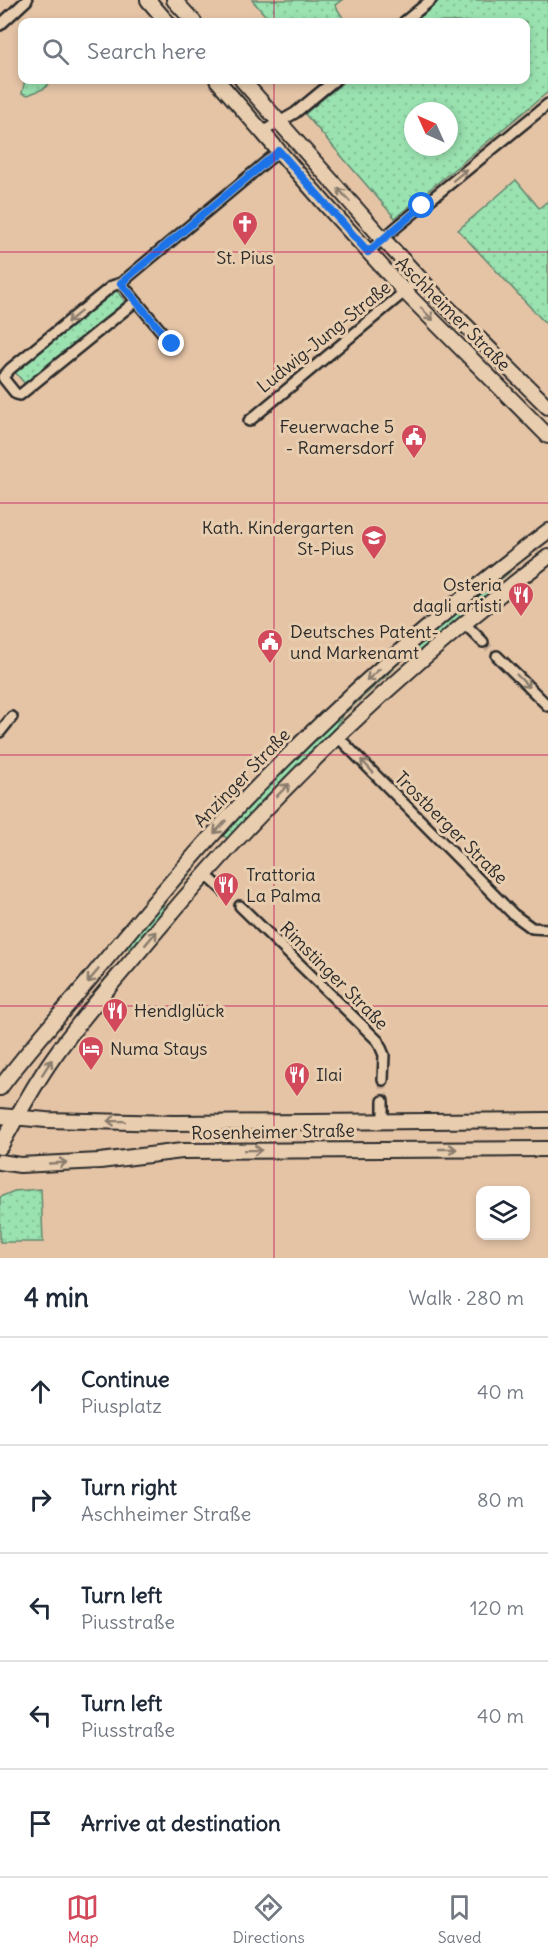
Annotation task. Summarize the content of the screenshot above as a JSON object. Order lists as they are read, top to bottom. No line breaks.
{"streets":{"main road":["Aschheimer Straße","Anzinger Straße","Rosenheimer Straße"],"street":["Ludwig-Jung-Straße","Trostberger Straße","Rimstinger Straße"]},"crossings":[["Aschheimer Straße","Ludwig-Jung-Straße"],["Anzinger Straße","Trostberger Straße"],["Anzinger Straße","Rosenheimer Straße"]],"one_way":["Trostberger Straße"],"places":{"church":["St. Pius"],"public building":["Feuerwache 5 - Ramersdorf","Deutsches Patent- und Markenamt"],"school or university":["Kath. Kindergarten St-Pius"],"restaurant":["Osteria dagli artisti","Trattoria La Palma","Hendlglück","Ilai"],"hotel":["Numa Stays"]},"north":"top left","page":{"search":"Search here","heading":["4 min","Walk · 280 m"],"list":[["Continue","Piusplatz","40 m"],["Turn right","Aschheimer Straße","80 m"],["Turn left","Piusstraße","120 m"],["Turn left","Piusstraße","40 m"],"Arrive at destination"],"nav":["Map","Directions","Saved"]}}
